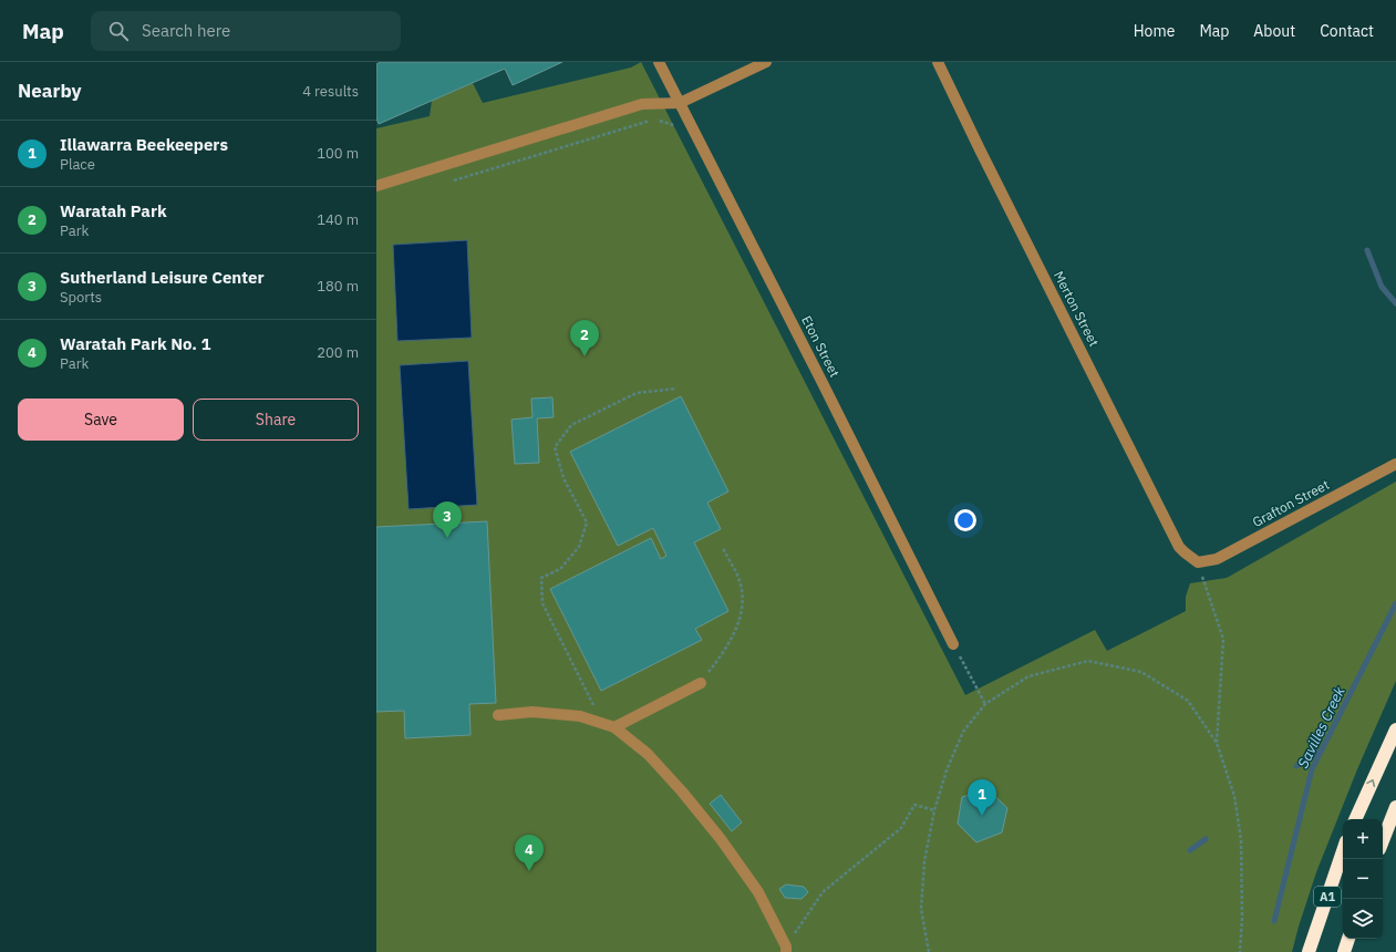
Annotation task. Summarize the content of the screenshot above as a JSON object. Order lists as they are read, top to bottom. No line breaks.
{"streets":{"highway":["A1"],"street":["Merton Street","Eton Street","Grafton Street"]},"crossings":[["Merton Street","Grafton Street"]],"water":["Savilles Creek"],"page":{"header":"Map","search":"Search here","nav":["Home","Map","About","Contact"],"heading":["Nearby","4 results"],"list":[{"mark":"1","name":"Illawarra Beekeepers","note":"Place","value":"100 m"},{"mark":"2","name":"Waratah Park","note":"Park","value":"140 m"},{"mark":"3","name":"Sutherland Leisure Center","note":"Sports","value":"180 m"},{"mark":"4","name":"Waratah Park No. 1","note":"Park","value":"200 m"}],"pins":["2","3","1","4"],"buttons":["Save","Share"],"map_buttons":["+","−"]}}
